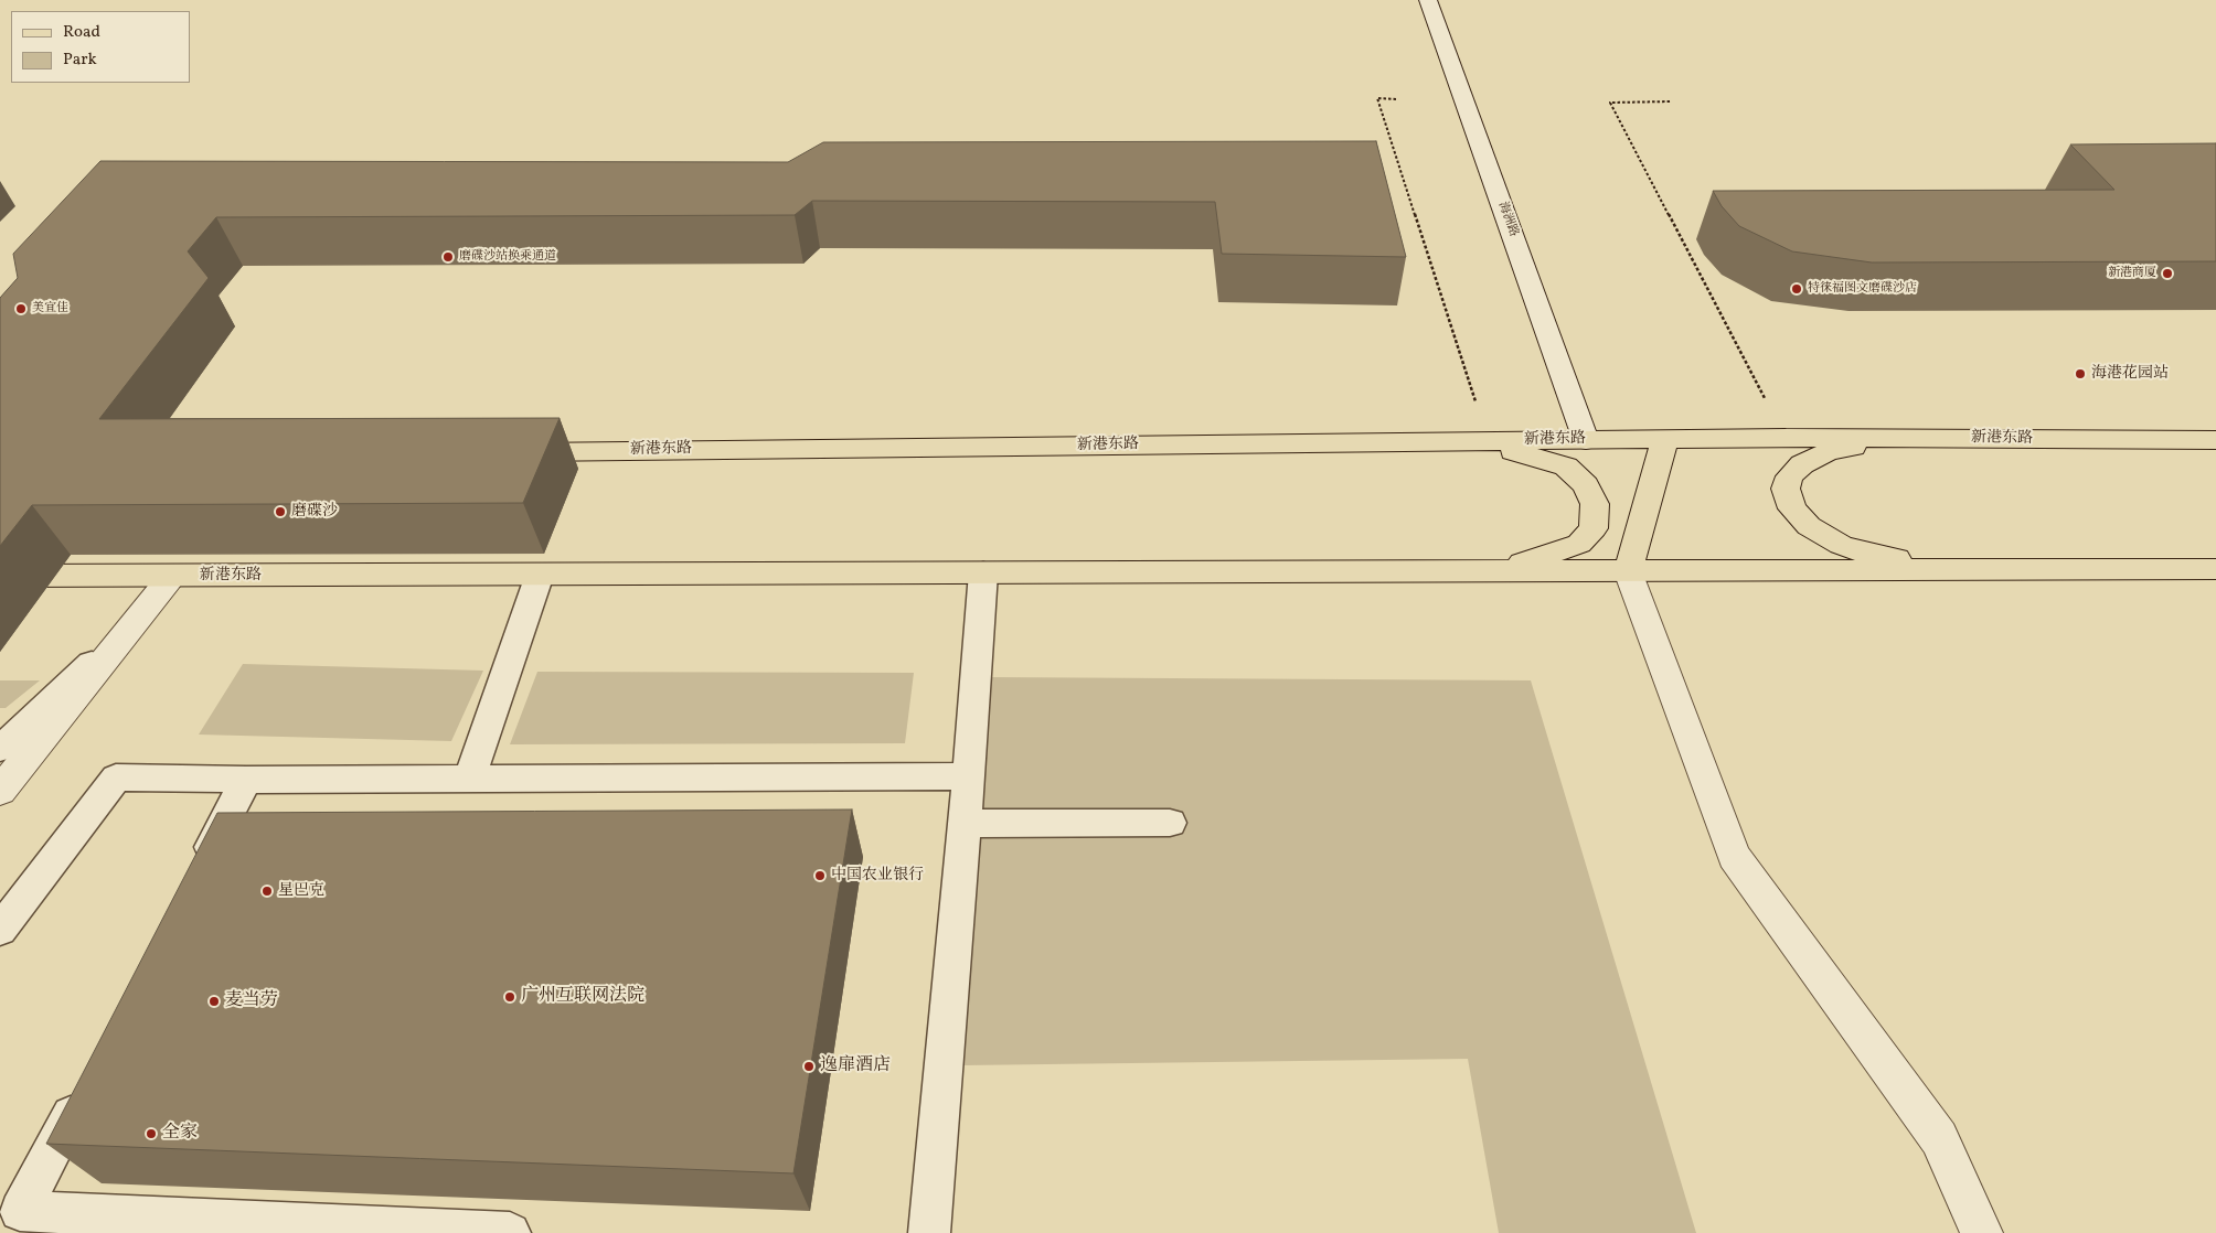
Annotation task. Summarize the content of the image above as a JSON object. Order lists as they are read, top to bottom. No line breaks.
{"streets":{"main road":["新港东路"],"street":["海洲路"]},"crossings":[["海洲路","新港东路"]],"places":["磨碟沙站换乘通道","新港商厦","特徕福图文磨碟沙店","美宜佳","海港花园站","磨碟沙","中国农业银行","星巴克","广州互联网法院","麦当劳","逸扉酒店","全家"],"legend":["Road","Park"]}
